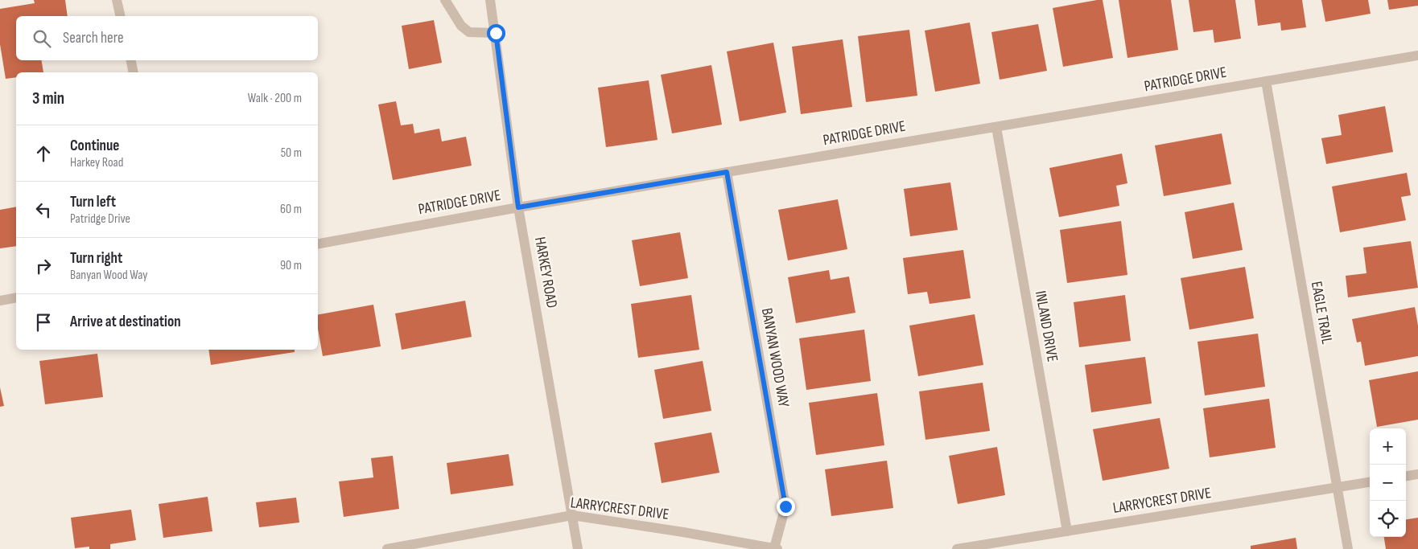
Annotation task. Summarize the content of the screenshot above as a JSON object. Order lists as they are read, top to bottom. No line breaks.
{"streets":{"street":["PATRIDGE DRIVE","HARKEY ROAD","EAGLE TRAIL","INLAND DRIVE","BANYAN WOOD WAY","LARRYCREST DRIVE"]},"crossings":[["PATRIDGE DRIVE","HARKEY ROAD"],["PATRIDGE DRIVE","EAGLE TRAIL"],["PATRIDGE DRIVE","INLAND DRIVE"],["PATRIDGE DRIVE","BANYAN WOOD WAY"],["HARKEY ROAD","LARRYCREST DRIVE"],["EAGLE TRAIL","LARRYCREST DRIVE"],["INLAND DRIVE","LARRYCREST DRIVE"],["BANYAN WOOD WAY","LARRYCREST DRIVE"]],"page":{"search":"Search here","heading":["3 min","Walk · 200 m"],"list":[["Continue","Harkey Road","50 m"],["Turn left","Patridge Drive","60 m"],["Turn right","Banyan Wood Way","90 m"],"Arrive at destination"],"map_buttons":["+","−"]}}
